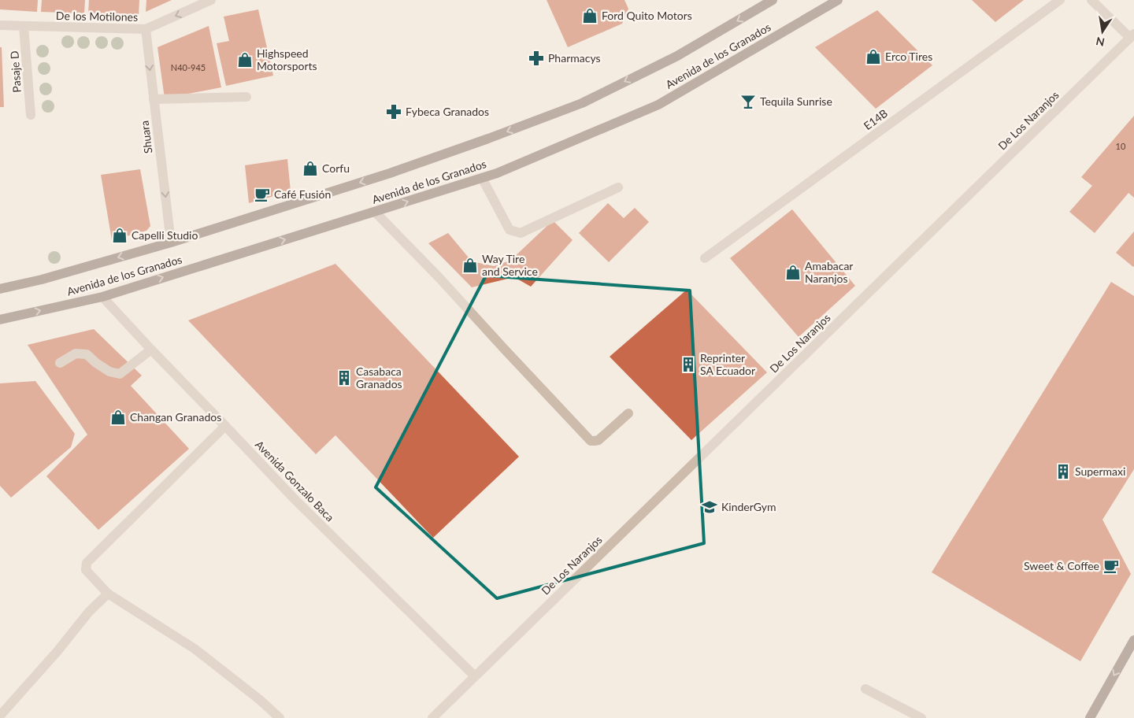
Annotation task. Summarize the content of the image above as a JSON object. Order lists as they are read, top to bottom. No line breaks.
{"streets":{"main road":["Avenida de los Granados"],"street":["De los Motilones","Pasaje D","E14B","De Los Naranjos","Shuara","Avenida Gonzalo Baca"]},"crossings":[["De los Motilones","Pasaje D"],["De los Motilones","Shuara"],["Avenida de los Granados","Shuara"],["Avenida de los Granados","Avenida Gonzalo Baca"],["De Los Naranjos","Avenida Gonzalo Baca"]],"one_way":["Shuara"],"places":{"shop":["Ford Quito Motors","Erco Tires","Highspeed Motorsports","Corfu","Capelli Studio","Way Tire and Service","Amabacar Naranjos","Changan Granados"],"pharmacy":["Pharmacys","Fybeca Granados"],"bar":["Tequila Sunrise"],"cafe":["Café Fusión","Sweet & Coffee"],"building":["Reprinter SA Ecuador","Casabaca Granados","Supermaxi"],"school or university":["KinderGym"]},"house_numbers":["N40-945","10"],"north":"bottom"}
